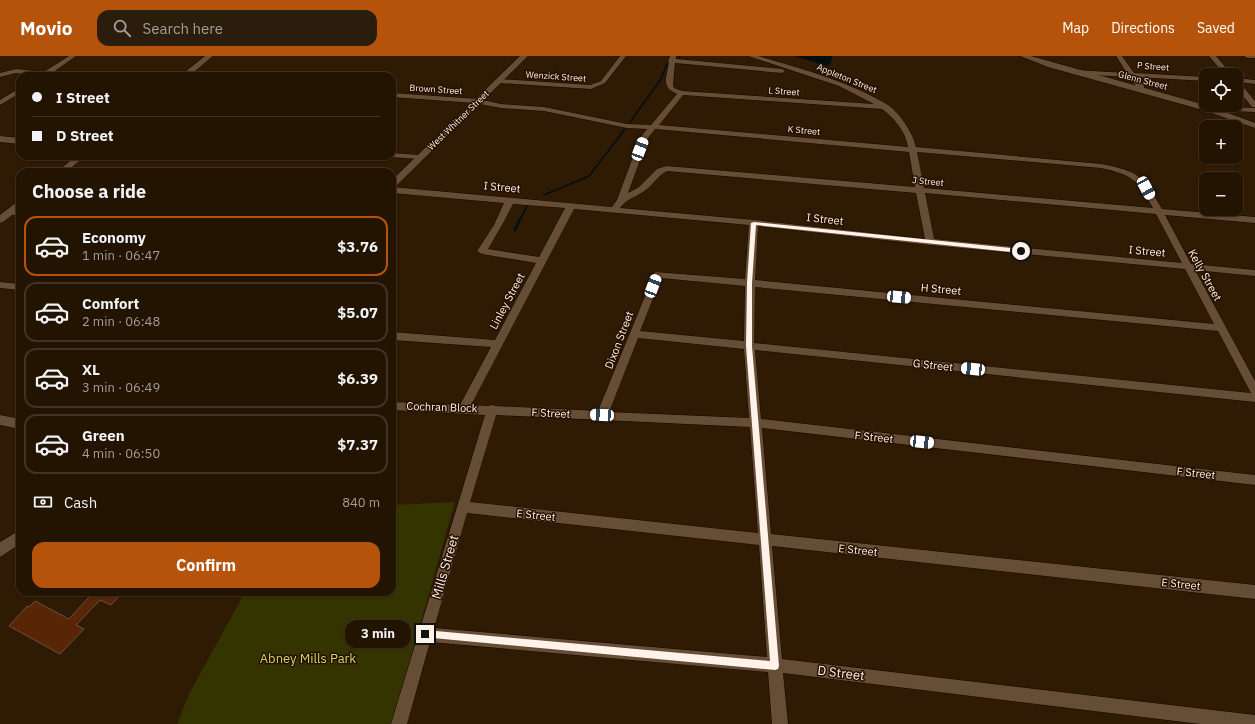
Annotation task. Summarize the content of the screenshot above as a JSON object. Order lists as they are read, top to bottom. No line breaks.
{"streets":{"street":["P Street","Wenzick Street","Appleton Street","Glenn Street","Brown Street","L Street","West Whitner Street","K Street","J Street","I Street","Kelly Street","H Street","Linley Street","Dixon Street","G Street","Cochran Block","F Street","E Street","Mills Street","D Street"]},"crossings":[["P Street","Glenn Street"],["Wenzick Street","West Whitner Street"],["Appleton Street","L Street"],["Appleton Street","K Street"],["Appleton Street","J Street"],["Appleton Street","I Street"],["Brown Street","West Whitner Street"],["Brown Street","K Street"],["West Whitner Street","K Street"],["K Street","Kelly Street"],["J Street","I Street"],["J Street","Kelly Street"],["I Street","Kelly Street"],["I Street","Linley Street"],["Kelly Street","H Street"],["H Street","Dixon Street"],["Linley Street","Cochran Block"],["Dixon Street","G Street"],["Dixon Street","F Street"],["Cochran Block","F Street"],["Cochran Block","Mills Street"],["F Street","Mills Street"],["E Street","Mills Street"],["Mills Street","D Street"]],"parks":["Abney Mills Park"],"page":{"header":"Movio","search":"Search here","nav":["Map","Directions","Saved"],"map_buttons":["+","−"],"banner":["I Street","D Street"],"heading":"Choose a ride","list":[{"name":"Economy","note":"1 min · 06:47","value":"$3.76"},{"name":"Comfort","note":"2 min · 06:48","value":"$5.07"},{"name":"XL","note":"3 min · 06:49","value":"$6.39"},{"name":"Green","note":"4 min · 06:50","value":"$7.37"}],"pay":["Cash","840 m"],"buttons":"Confirm","bubble":"3 min"}}
